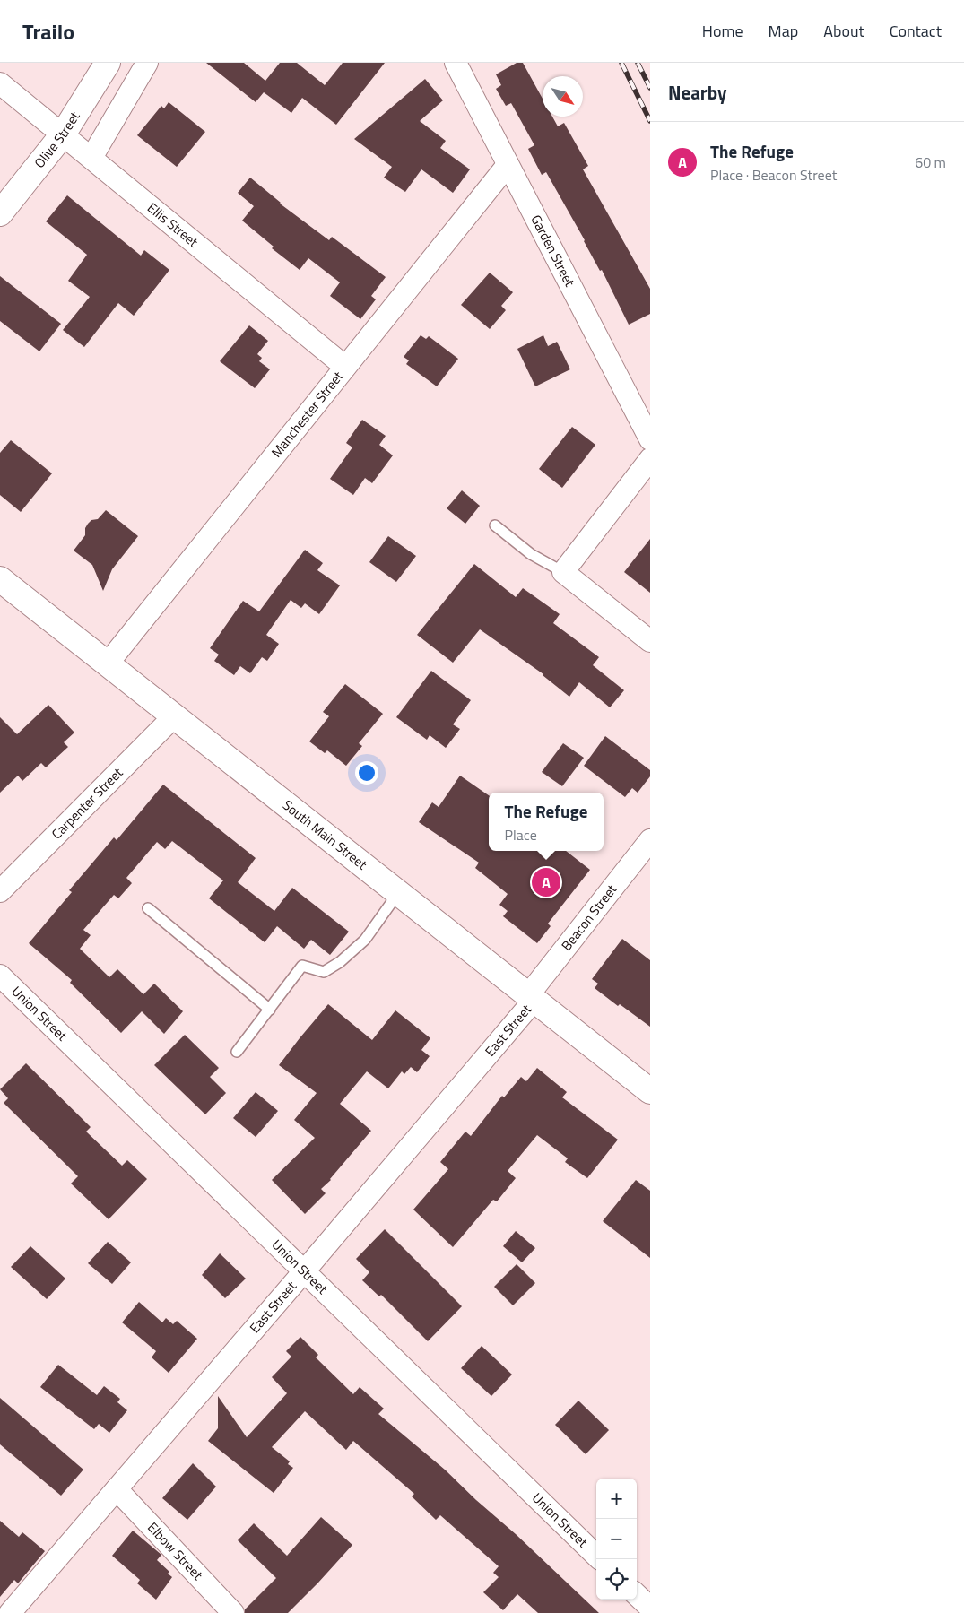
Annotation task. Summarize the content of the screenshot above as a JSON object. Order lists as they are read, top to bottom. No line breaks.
{"streets":{"main road":["Olive Street","South Main Street"],"street":["Ellis Street","Garden Street","Manchester Street","Carpenter Street","Beacon Street","Union Street","East Street","Elbow Street"]},"crossings":[["Olive Street","Ellis Street"],["Ellis Street","Manchester Street"],["Garden Street","Manchester Street"],["Manchester Street","South Main Street"],["Carpenter Street","South Main Street"],["South Main Street","Beacon Street"],["South Main Street","East Street"],["Beacon Street","East Street"],["Union Street","East Street"],["East Street","Elbow Street"]],"north":"bottom right","page":{"header":"Trailo","nav":["Home","Map","About","Contact"],"heading":"Nearby","list":[{"mark":"A","name":"The Refuge","note":"Place · Beacon Street","value":"60 m"}],"popup":["The Refuge","Place"],"pins":"A","map_buttons":["+","−"]}}
